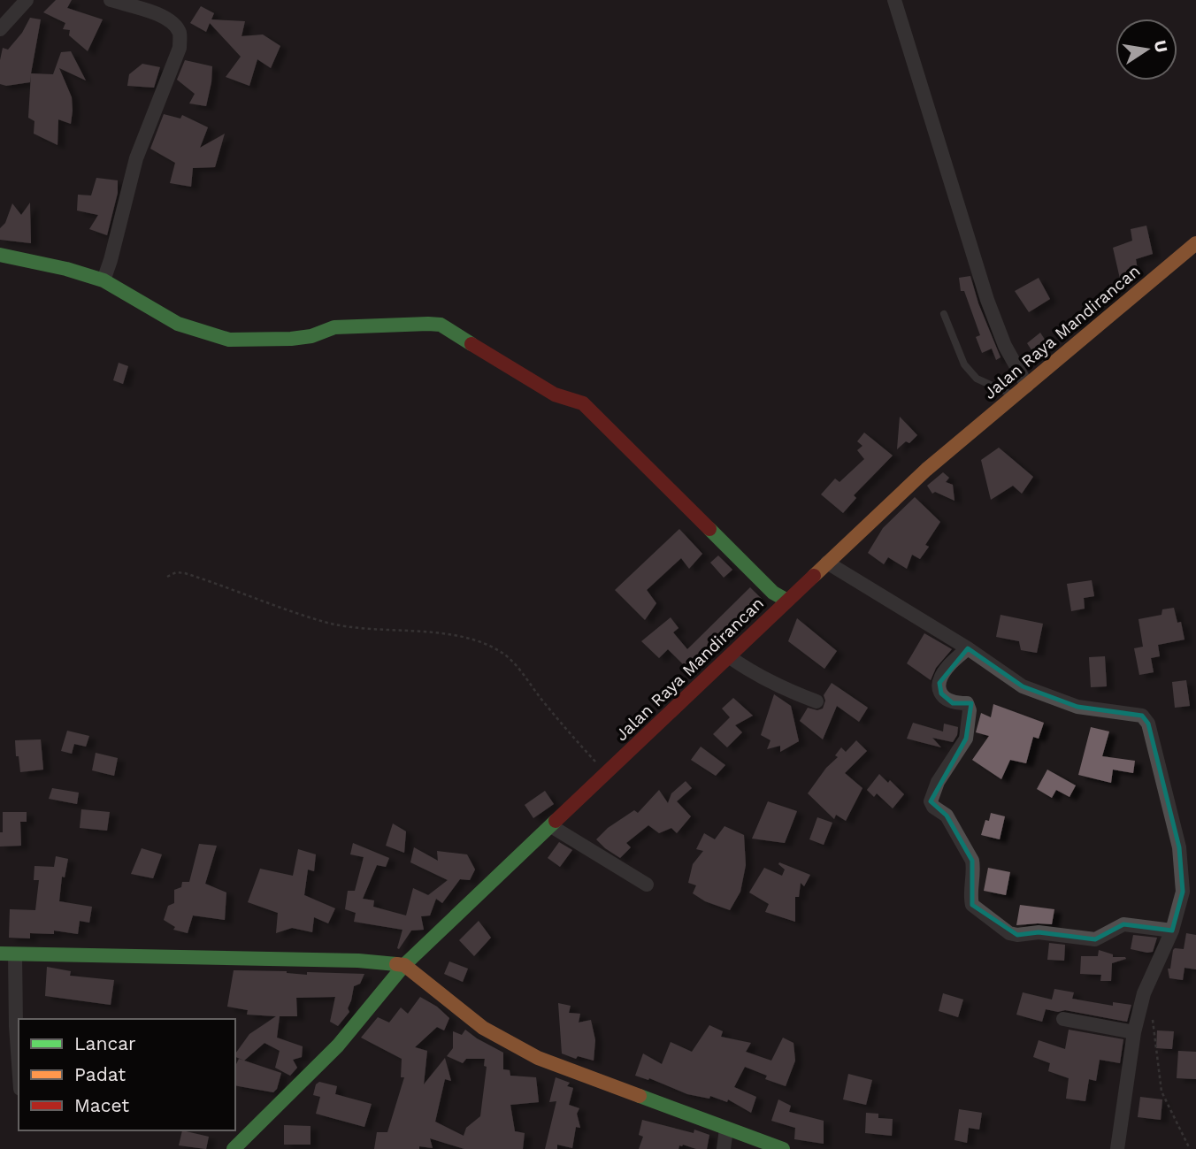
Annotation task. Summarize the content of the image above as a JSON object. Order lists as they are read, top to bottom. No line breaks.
{"streets":{"street":["Jalan Raya Mandirancan"]},"legend":["Lancar","Padat","Macet"],"north":"right"}
